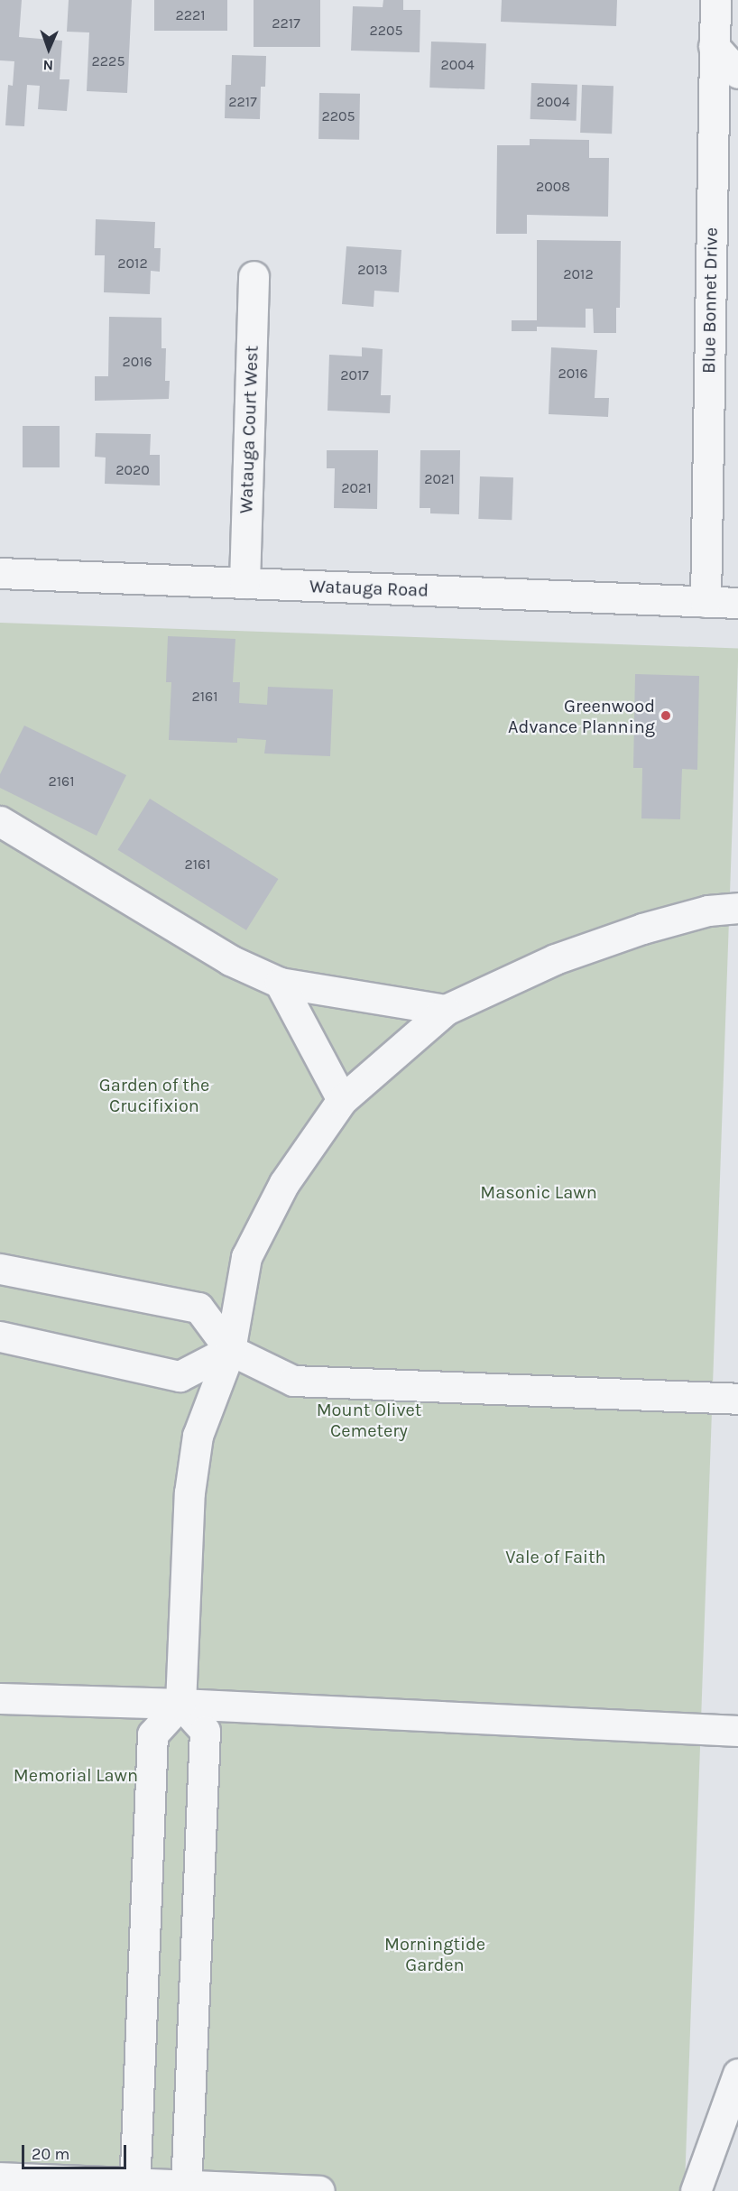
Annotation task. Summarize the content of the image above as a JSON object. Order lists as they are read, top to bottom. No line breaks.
{"streets":{"street":["Blue Bonnet Drive","Watauga Court West","Watauga Road"]},"crossings":[["Blue Bonnet Drive","Watauga Road"],["Watauga Court West","Watauga Road"]],"parks":["Garden of the Crucifixion","Masonic Lawn","Mount Olivet Cemetery","Vale of Faith","Memorial Lawn","Morningtide Garden"],"places":["Greenwood Advance Planning"],"house_numbers":["2221","2217","2205","2225","2004","2217","2004","2205","2008","2012","2013","2012","2016","2016","2017","2020","2021","2021","2161","2161","2161"],"scale_bar":"20 m","north":"bottom"}
